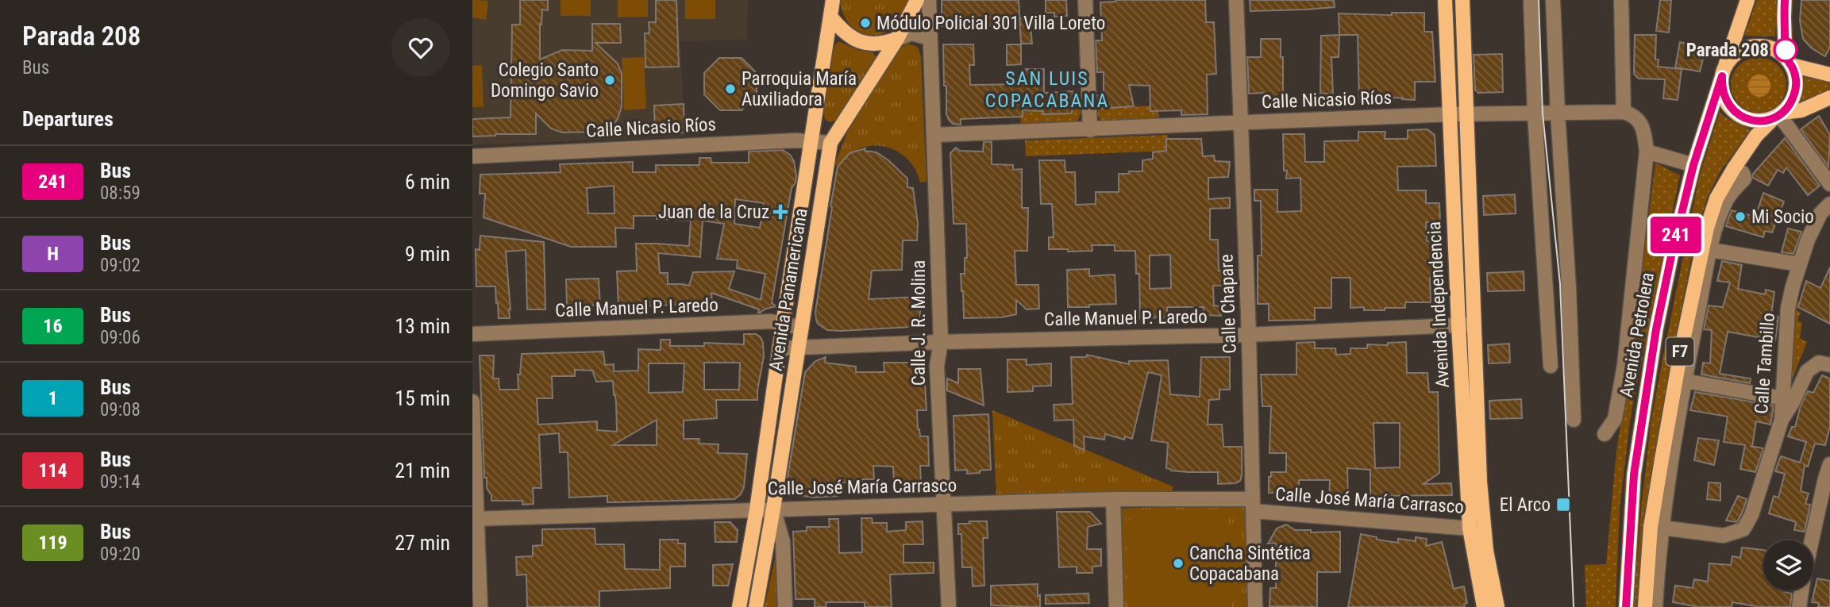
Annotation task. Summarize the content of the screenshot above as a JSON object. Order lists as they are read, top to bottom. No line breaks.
{"streets":{"main road":["Avenida Panamericana","Avenida Independencia","Avenida Petrolera","F7"],"street":["Calle Nicasio Ríos","Calle Chapare","Calle Manuel P. Laredo","Calle J. R. Molina","Calle Tambillo","Calle José María Carrasco"]},"crossings":[["Calle Nicasio Ríos","Avenida Panamericana"],["Calle Nicasio Ríos","Calle Chapare"],["Calle Nicasio Ríos","Avenida Independencia"],["Calle Nicasio Ríos","Calle J. R. Molina"],["Avenida Panamericana","Calle Manuel P. Laredo"],["Avenida Panamericana","Calle José María Carrasco"],["Calle Chapare","Calle Manuel P. Laredo"],["Calle Chapare","Calle José María Carrasco"],["Avenida Independencia","Calle Manuel P. Laredo"],["Avenida Independencia","Calle José María Carrasco"],["Calle Manuel P. Laredo","Calle J. R. Molina"],["Calle J. R. Molina","Calle José María Carrasco"],["Avenida Petrolera","F7"]],"districts":["SAN LUIS COPACABANA"],"places":{"other":["Módulo Policial 301 Villa Loreto","Parada 208","Colegio Santo Domingo Savio","Parroquia María Auxiliadora","Mi Socio","Cancha Sintética Copacabana"],"health":["Juan de la Cruz"],"transit":["El Arco"]},"lines":["bus line 241"],"page":{"heading":[["Parada 208","Bus"],"Departures"],"on_map":"241","list":[{"mark":"241","name":"Bus","note":"08:59","value":"6 min"},{"mark":"H","name":"Bus","note":"09:02","value":"9 min"},{"mark":"16","name":"Bus","note":"09:06","value":"13 min"},{"mark":"1","name":"Bus","note":"09:08","value":"15 min"},{"mark":"114","name":"Bus","note":"09:14","value":"21 min"},{"mark":"119","name":"Bus","note":"09:20","value":"27 min"}]}}
